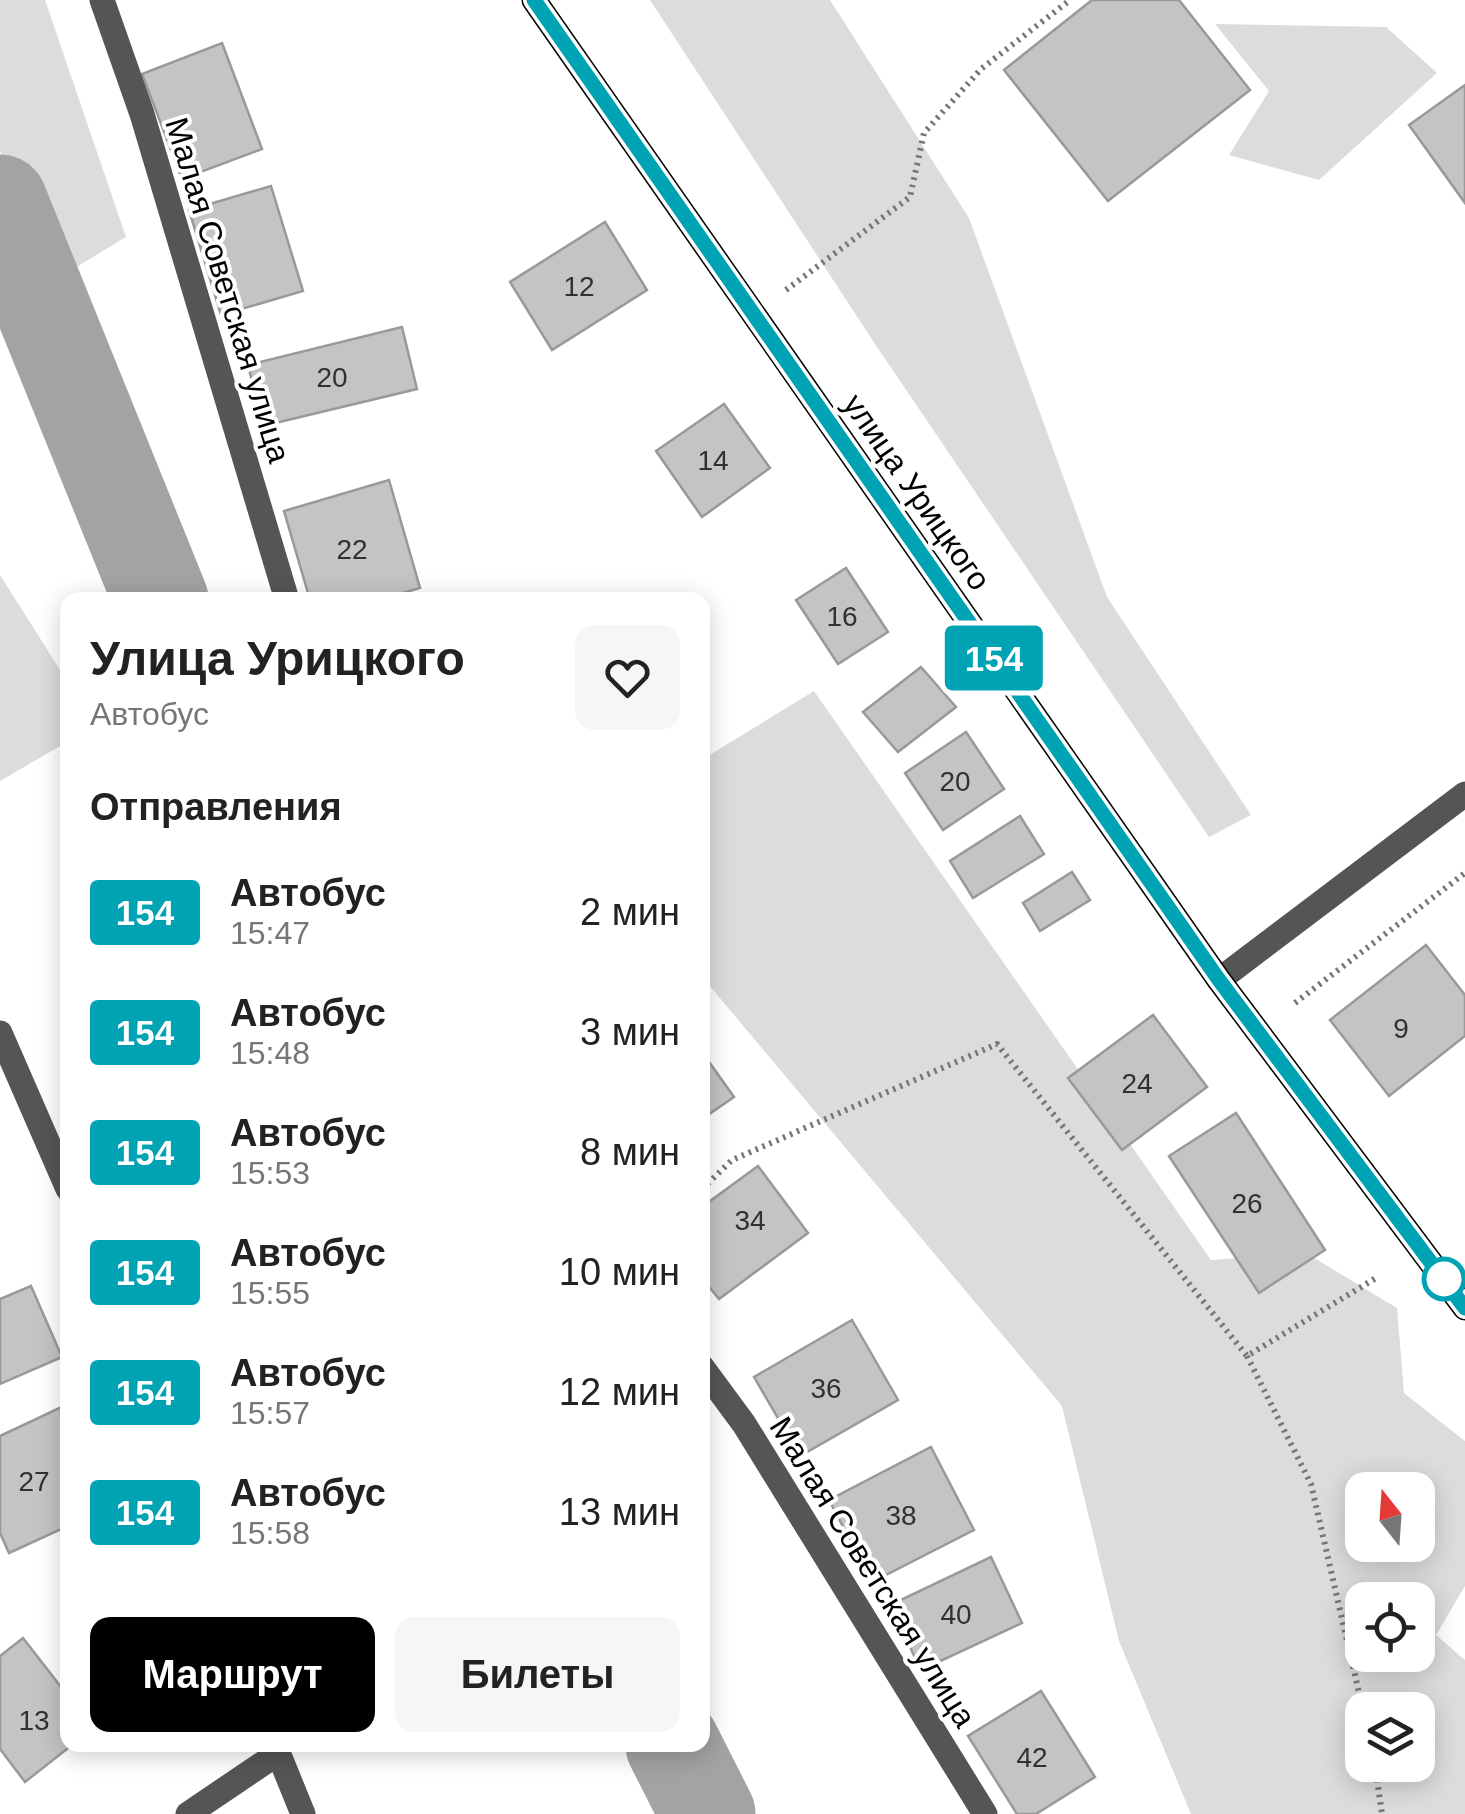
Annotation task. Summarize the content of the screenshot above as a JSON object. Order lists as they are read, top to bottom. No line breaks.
{"streets":{"main road":["улица Урицкого"],"street":["Малая Советская улица"]},"lines":["bus line 154"],"house_numbers":["12","20","14","22","16","20","9","24","26","34","36","27","38","40","13","42"],"north":"top","page":{"on_map":"154","heading":[["Улица Урицкого","Автобус"],"Отправления"],"list":[{"mark":"154","name":"Автобус","note":"15:47","value":"2 мин"},{"mark":"154","name":"Автобус","note":"15:48","value":"3 мин"},{"mark":"154","name":"Автобус","note":"15:53","value":"8 мин"},{"mark":"154","name":"Автобус","note":"15:55","value":"10 мин"},{"mark":"154","name":"Автобус","note":"15:57","value":"12 мин"},{"mark":"154","name":"Автобус","note":"15:58","value":"13 мин"}],"buttons":["Маршрут","Билеты"]}}
